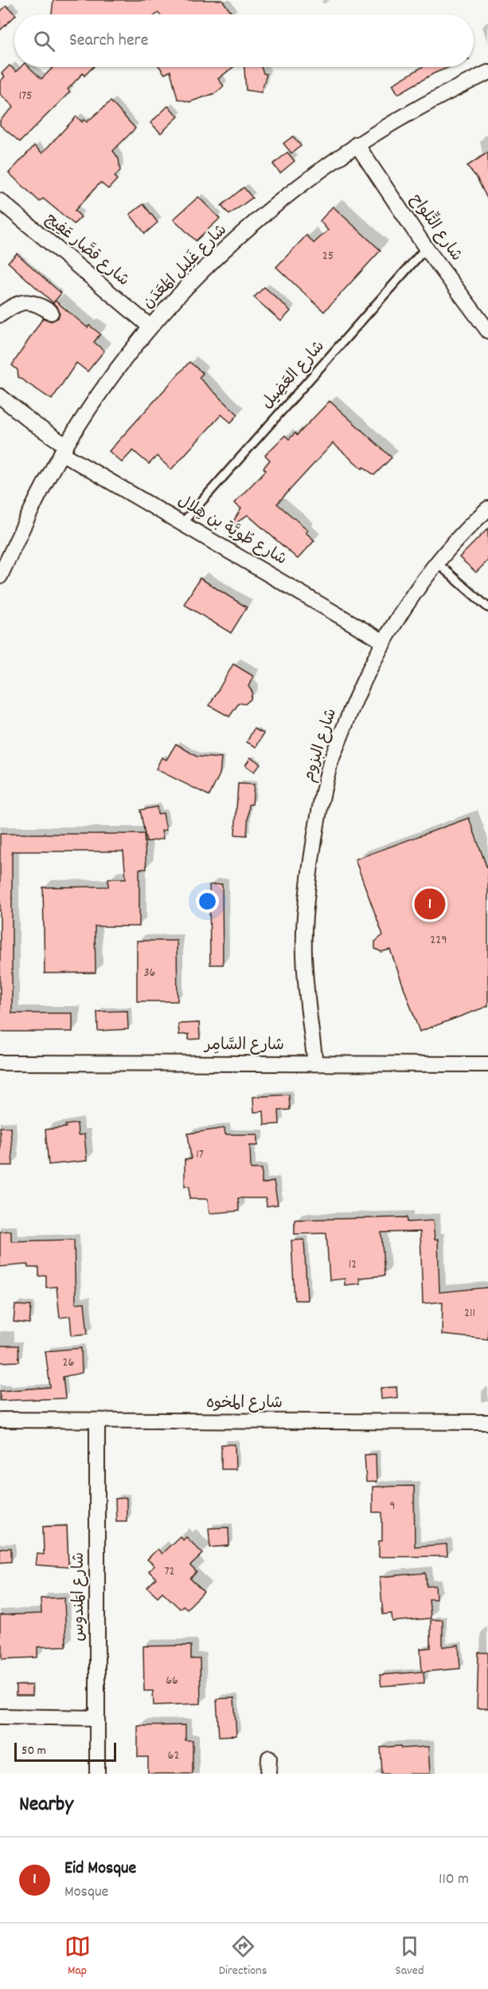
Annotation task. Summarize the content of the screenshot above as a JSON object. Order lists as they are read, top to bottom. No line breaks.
{"streets":{"street":["شارع التِّلواح","شارع قصَّار عَفِيج","شارع غَلِيل المَعَدَن","شارع طُويَّة بن هِلال","شارع البزوم","شارع السَّامِر","شارع المخوه","شارع المَندوس"],"lane":["شارع العَضِيل"]},"crossings":[["شارع التِّلواح","شارع غَلِيل المَعَدَن"],["شارع التِّلواح","شارع العَضِيل"],["شارع قصَّار عَفِيج","شارع غَلِيل المَعَدَن"],["شارع غَلِيل المَعَدَن","شارع طُويَّة بن هِلال"],["شارع العَضِيل","شارع طُويَّة بن هِلال"],["شارع طُويَّة بن هِلال","شارع البزوم"],["شارع البزوم","شارع السَّامِر"],["شارع المخوه","شارع المَندوس"]],"house_numbers":["175","25","229","36","17","12","211","26","9","72","66","62"],"scale_bar":"50 m","page":{"search":"Search here","pins":"1","scale":"50 m","heading":"Nearby","list":[{"mark":"1","name":"Eid Mosque","note":"Mosque","value":"110 m"}],"nav":["Map","Directions","Saved"]}}
